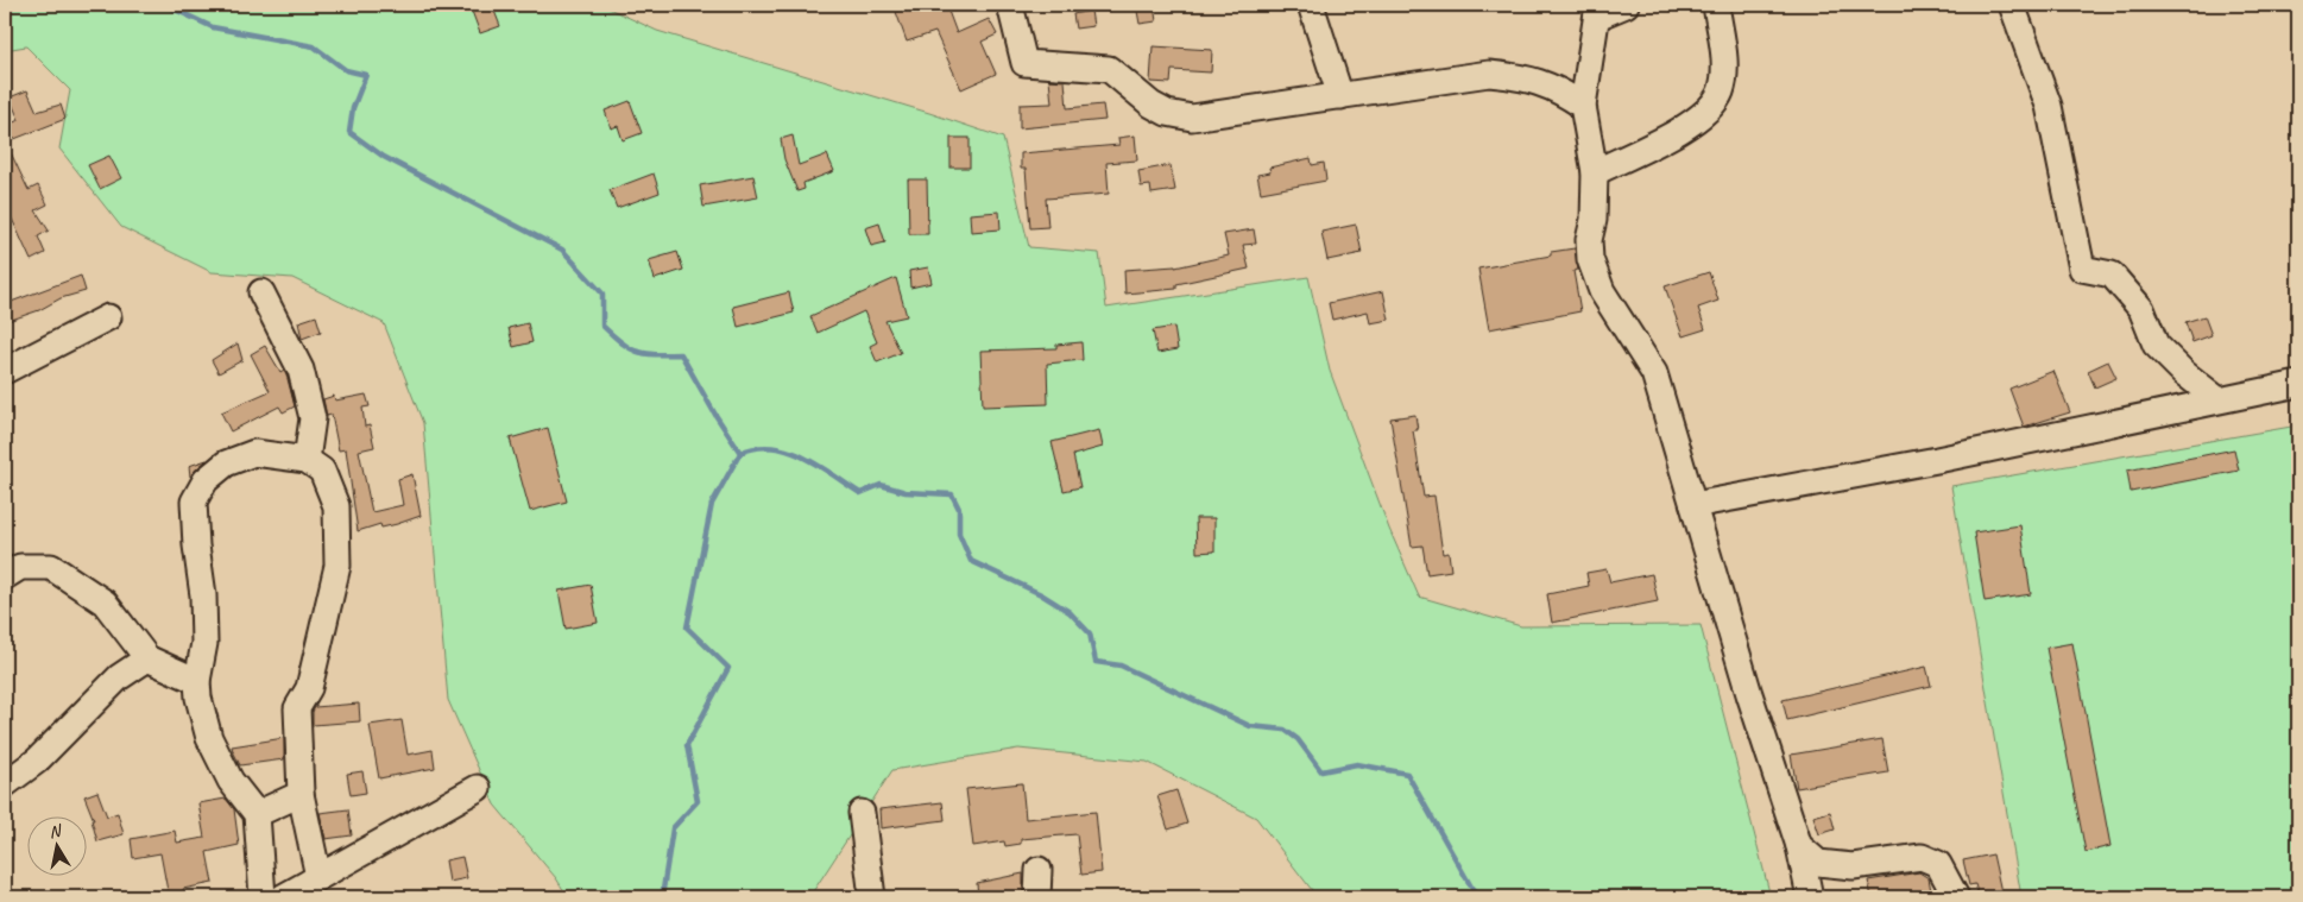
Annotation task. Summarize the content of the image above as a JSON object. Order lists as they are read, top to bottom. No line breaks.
{"north":"top"}
